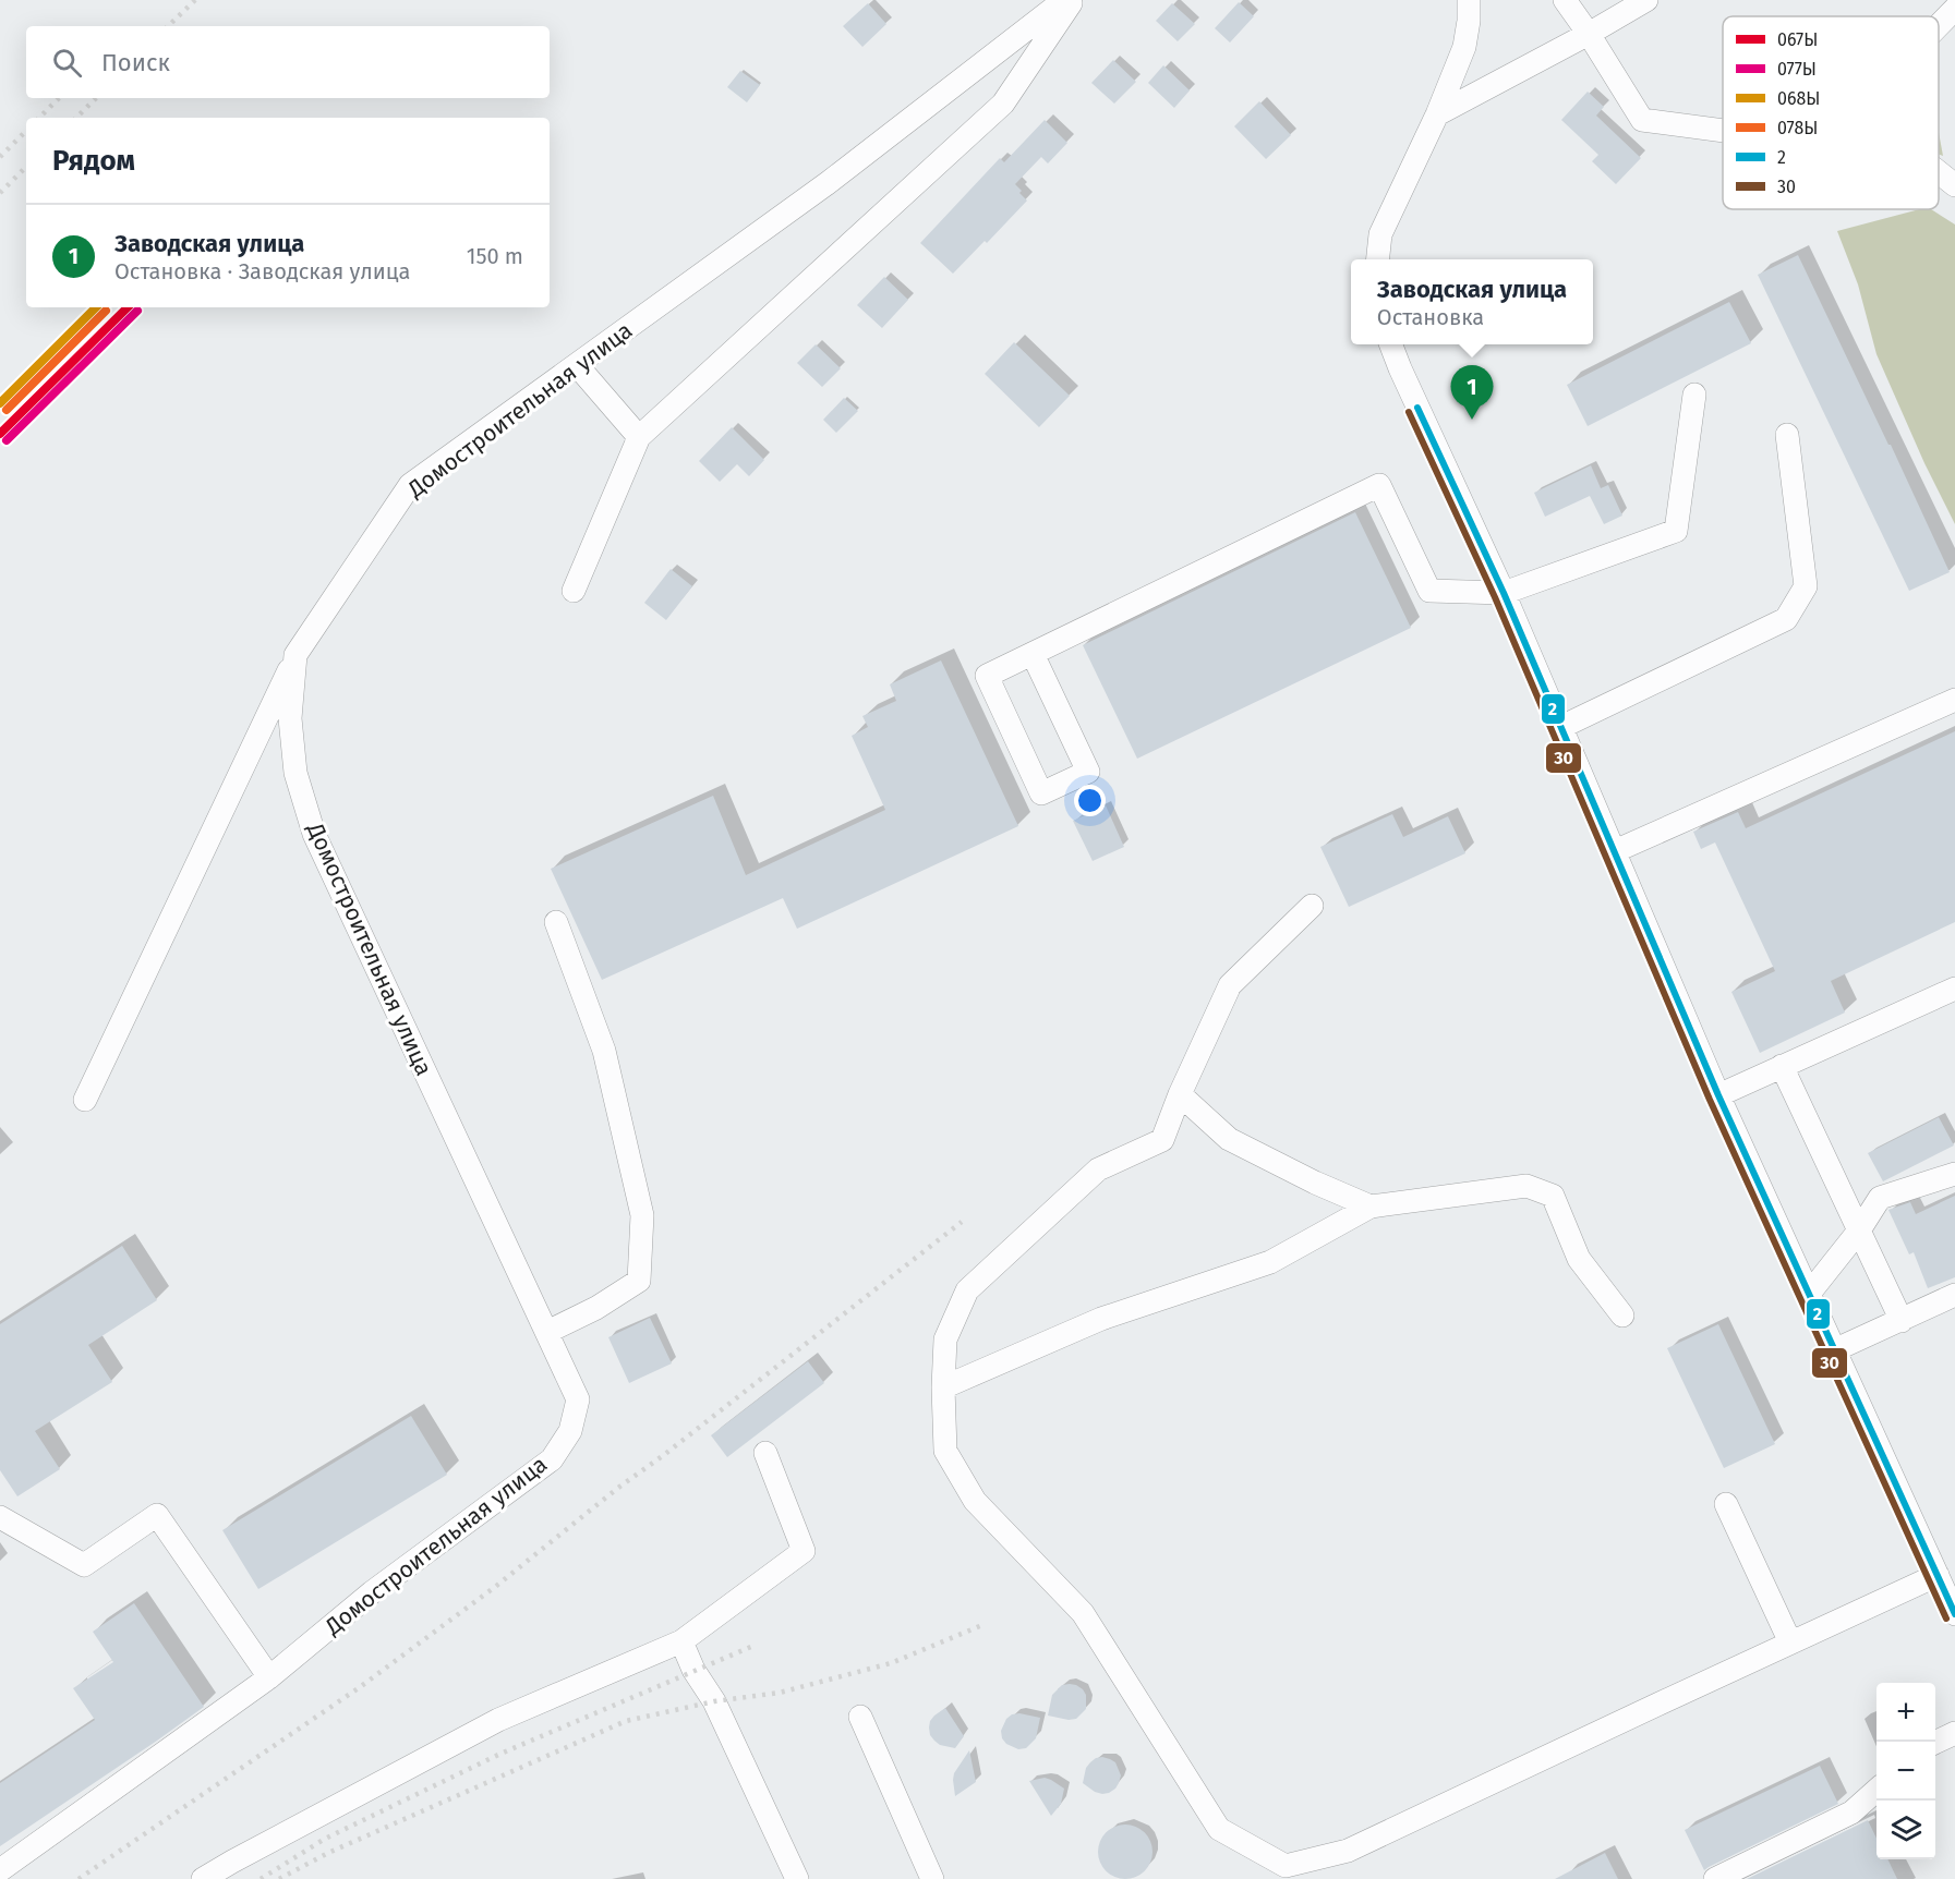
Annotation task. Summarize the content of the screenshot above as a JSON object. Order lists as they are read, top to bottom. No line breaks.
{"streets":{"street":["Домостроительная улица"]},"lines":["transit line 067Ы","transit line 068Ы","transit line 077Ы","transit line 078Ы","transit line 2","transit line 30"],"legend":["067Ы","077Ы","068Ы","078Ы","2","30"],"page":{"search":"Поиск","heading":"Рядом","list":[{"mark":"1","name":"Заводская улица","note":"Остановка · Заводская улица","value":"150 m"}],"popup":["Заводская улица","Остановка"],"pins":"1","map_buttons":["+","−"]}}
